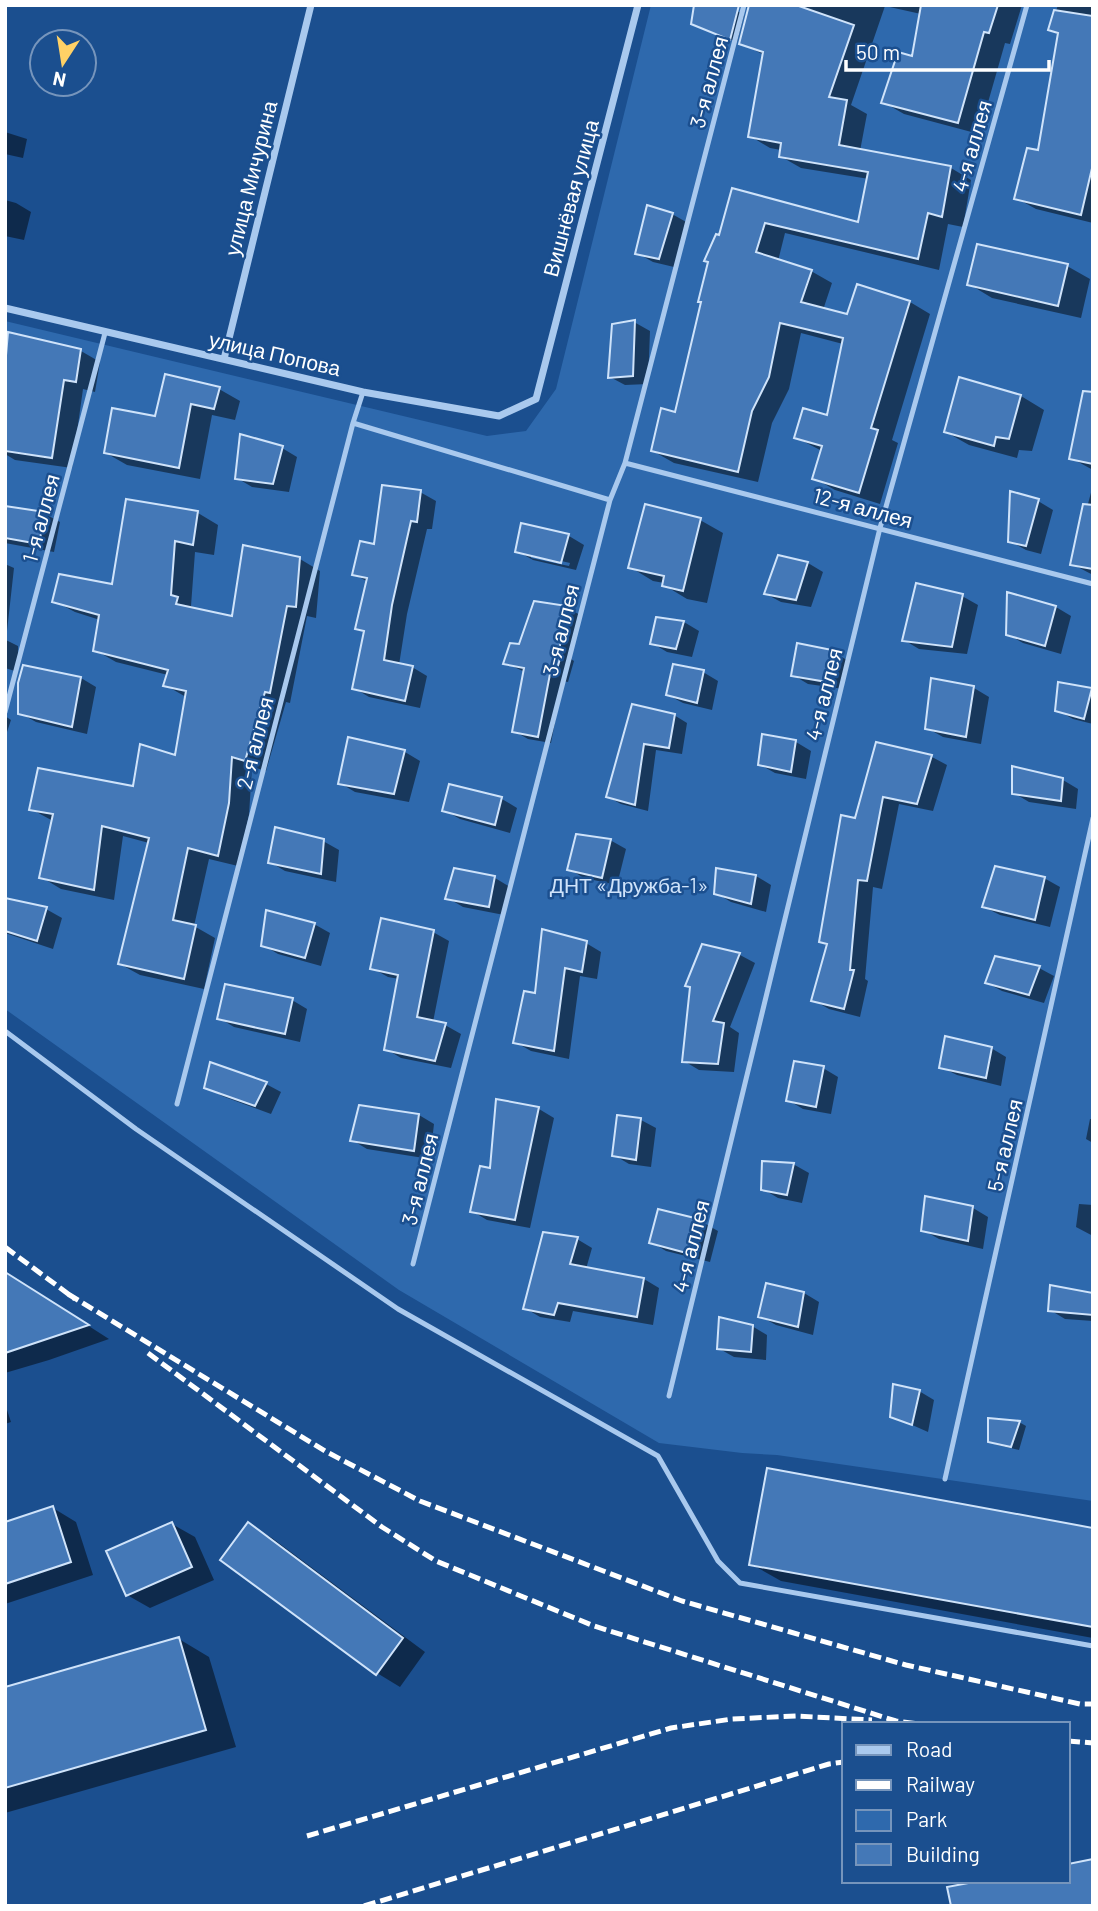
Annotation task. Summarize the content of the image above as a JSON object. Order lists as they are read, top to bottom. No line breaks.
{"streets":{"street":["улица Мичурина","Вишнёвая улица","улица Попова"],"lane":["3-я аллея","4-я аллея","12-я аллея","1-я аллея","2-я аллея","5-я аллея"]},"crossings":[["3-я аллея","12-я аллея"],["4-я аллея","12-я аллея"],["улица Мичурина","улица Попова"],["Вишнёвая улица","улица Попова"],["улица Попова","1-я аллея"],["улица Попова","2-я аллея"]],"parks":["ДНТ «Дружба-1»"],"legend":["Road","Railway","Park","Building"],"scale_bar":"50 m","north":"bottom"}
